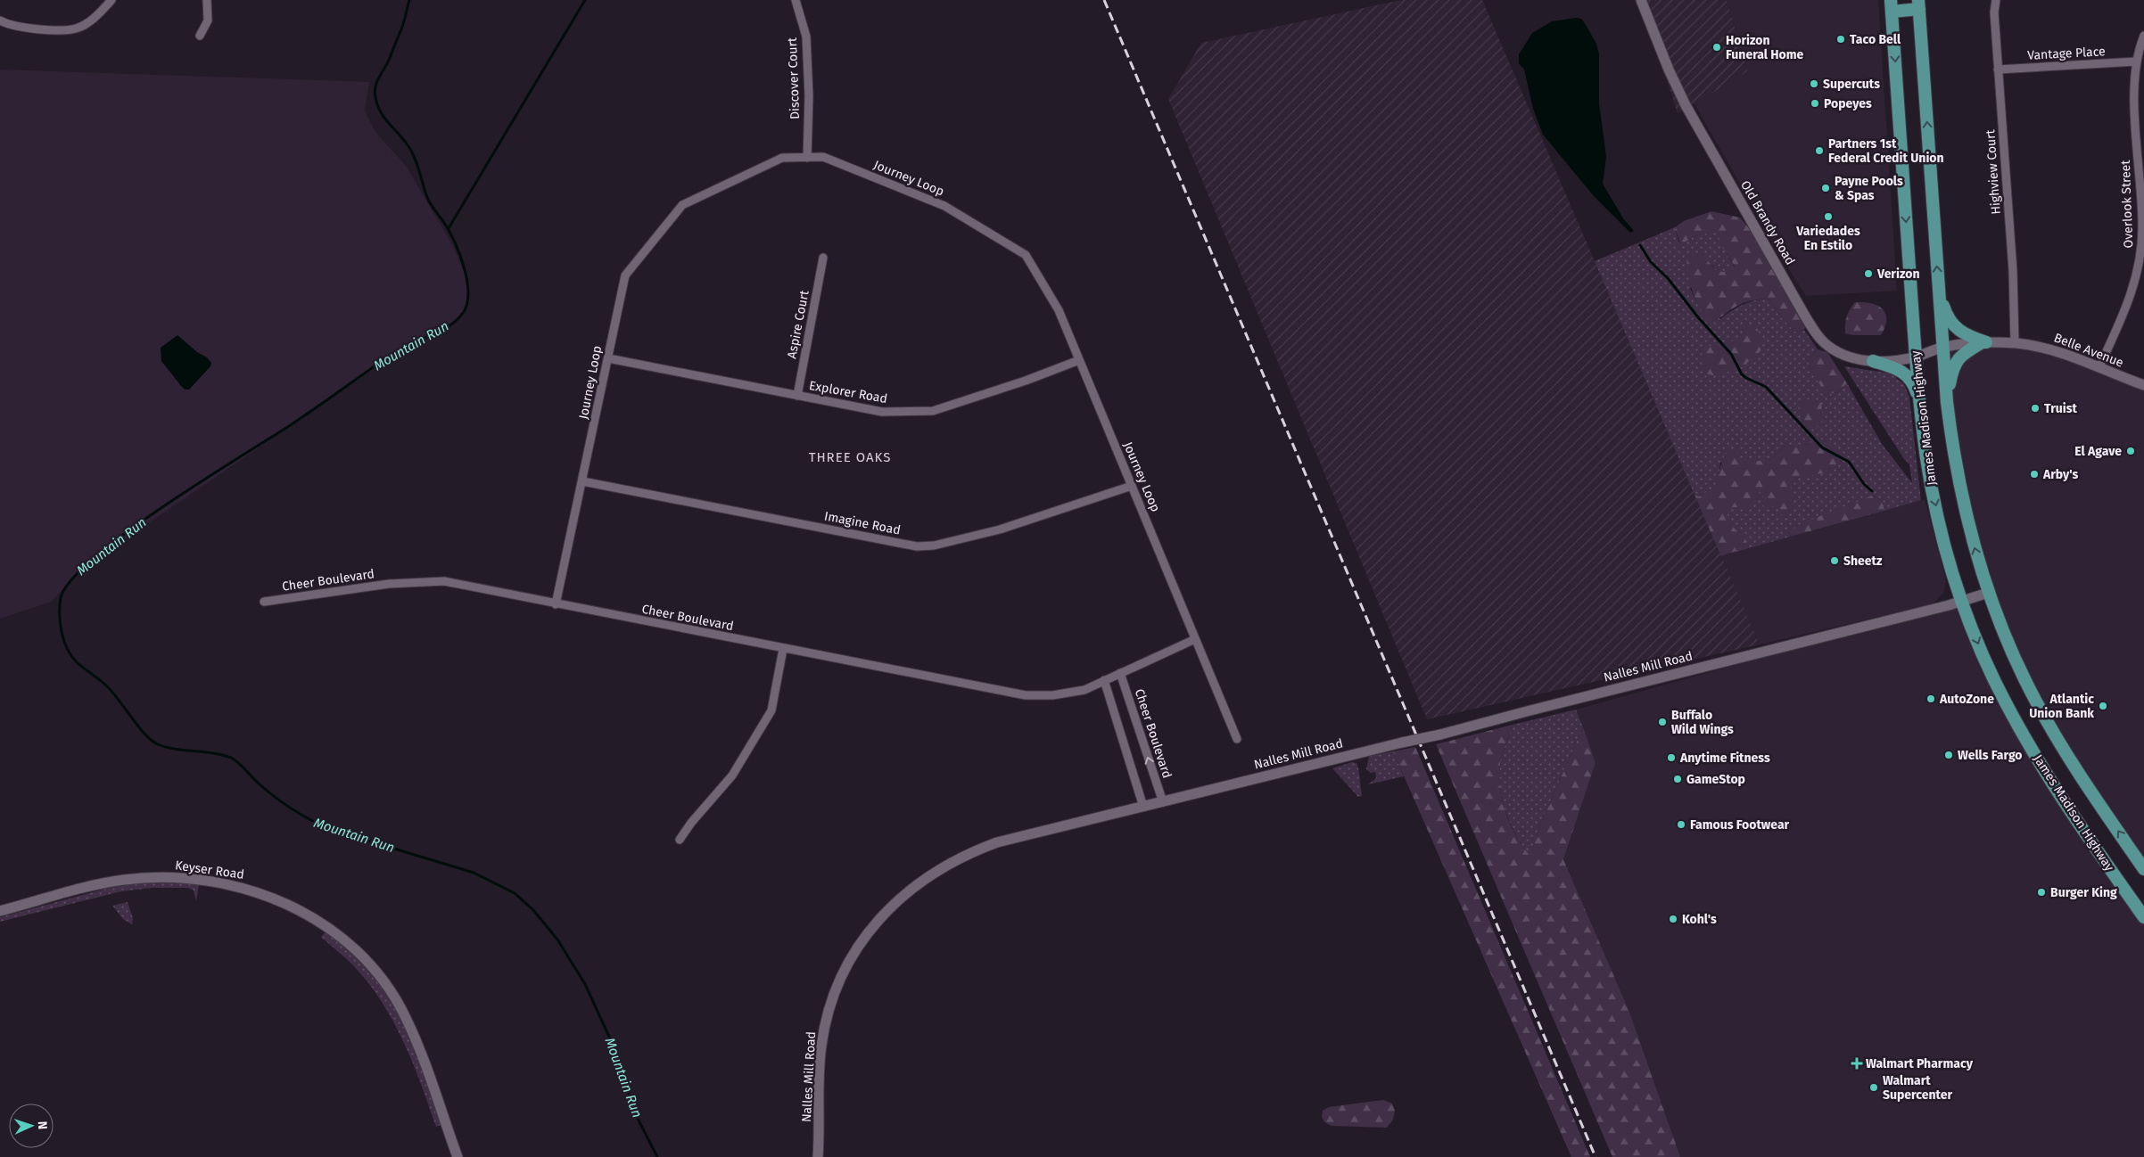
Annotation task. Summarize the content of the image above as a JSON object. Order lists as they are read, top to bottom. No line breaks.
{"streets":{"main road":["James Madison Highway"],"street":["Vantage Place","Discover Court","Highview Court","Journey Loop","Overlook Street","Old Brandy Road","Aspire Court","Belle Avenue","Explorer Road","Imagine Road","Cheer Boulevard","Nalles Mill Road","Keyser Road"]},"crossings":[["Vantage Place","Highview Court"],["Vantage Place","Overlook Street"],["Discover Court","Journey Loop"],["Highview Court","Belle Avenue"],["Journey Loop","Explorer Road"],["Journey Loop","Imagine Road"],["Journey Loop","Cheer Boulevard"],["Overlook Street","Belle Avenue"],["Old Brandy Road","Belle Avenue"],["Old Brandy Road","James Madison Highway"],["Aspire Court","Explorer Road"],["Belle Avenue","James Madison Highway"],["James Madison Highway","Nalles Mill Road"],["Cheer Boulevard","Nalles Mill Road"]],"districts":["THREE OAKS"],"water":["Mountain Run"],"places":{"other":["Taco Bell","Horizon Funeral Home","Supercuts","Popeyes","Partners 1st Federal Credit Union","Payne Pools & Spas","Variedades En Estilo","Verizon","Truist","El Agave","Arby's","Sheetz","AutoZone","Atlantic Union Bank","Buffalo Wild Wings","Wells Fargo","Anytime Fitness","GameStop","Famous Footwear","Burger King","Kohl's","Walmart Supercenter"],"health":["Walmart Pharmacy"]},"north":"right"}
